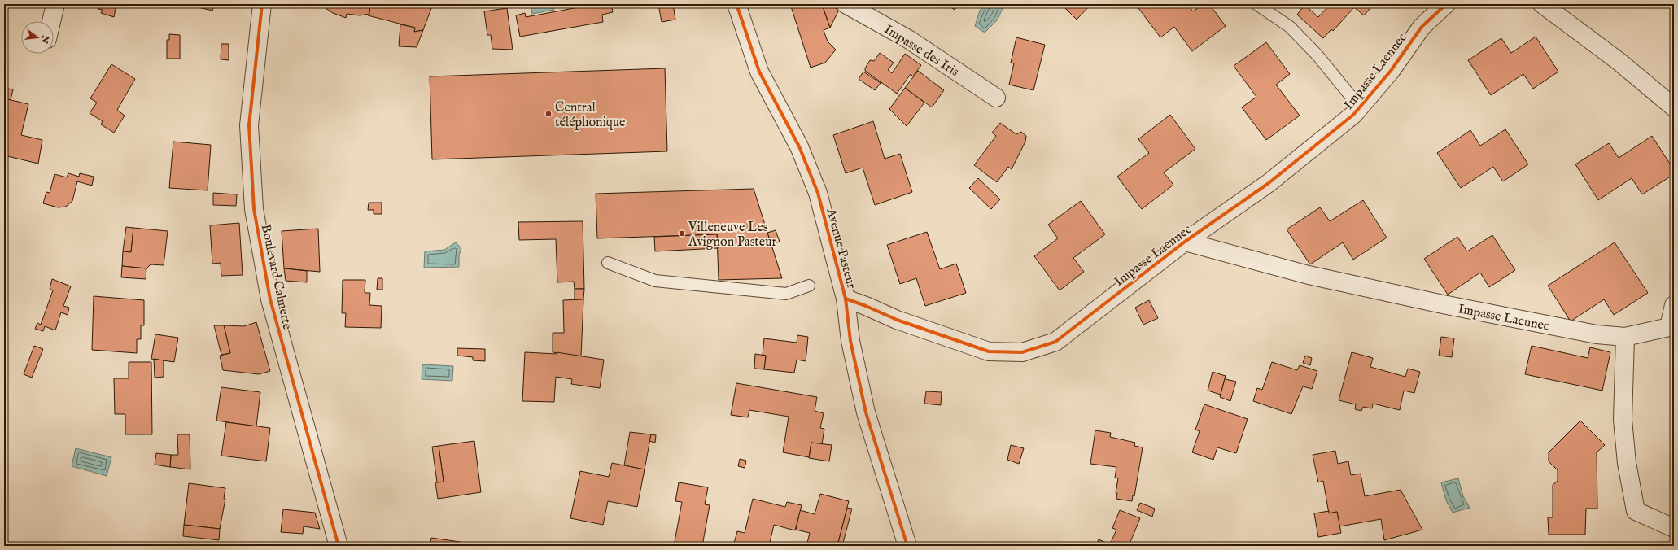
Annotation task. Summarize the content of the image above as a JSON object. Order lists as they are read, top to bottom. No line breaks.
{"streets":{"street":["Impasse des Iris","Impasse Laennec","Avenue Pasteur","Boulevard Calmette"]},"crossings":[["Impasse Laennec","Avenue Pasteur"]],"places":["Central téléphonique","Villeneuve Les Avignon Pasteur"],"north":"right"}
